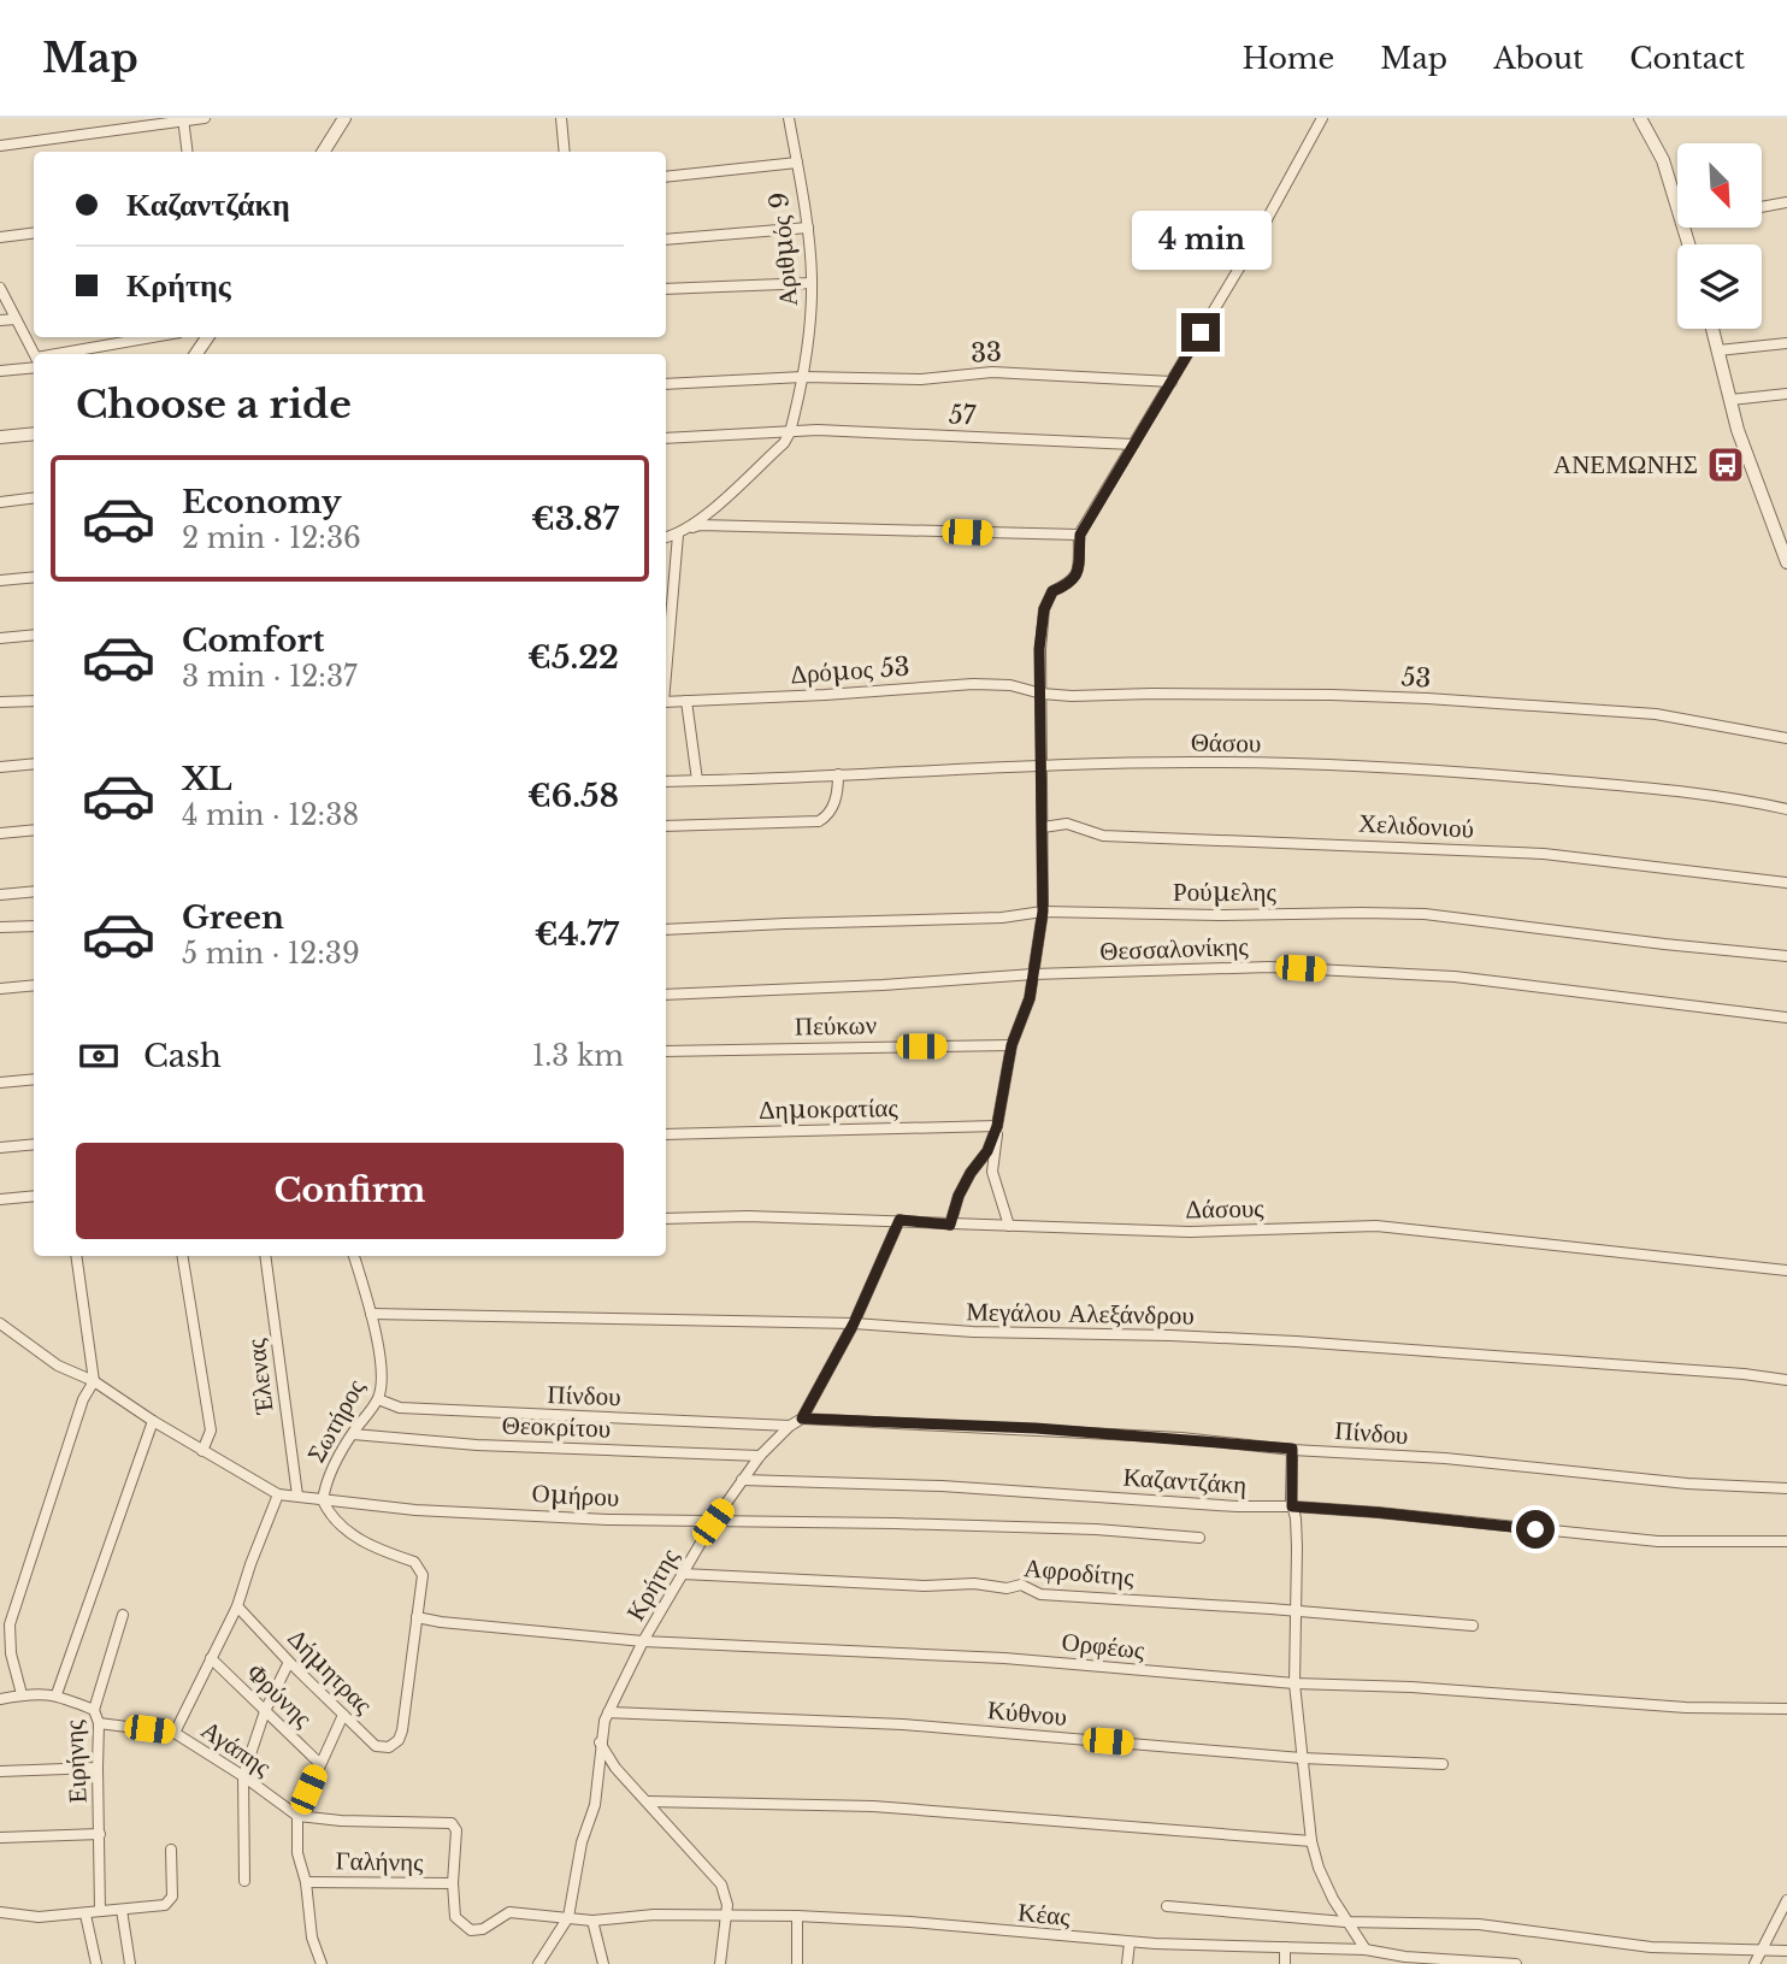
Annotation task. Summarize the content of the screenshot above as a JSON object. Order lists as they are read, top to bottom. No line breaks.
{"streets":{"street":["Αριθμός 9","33","57","Δρόμος 53","53","Θάσου","Χελιδονιού","Ρούμελης","Θεσσαλονίκης","Πεύκων","Δημοκρατίας","Δάσους","Μεγάλου Αλεξάνδρου","Έλενας","Πίνδου","Σωτήρος","Θεοκρίτου","Καζαντζάκη","Ομήρου","Αφροδίτης","Κρήτης","Ορφέως","Δήμητρας","Φρύνης","Κύθνου","Αγάπης","Ειρήνης","Γαλήνης","Κέας"]},"crossings":[["Αριθμός 9","33"],["Αριθμός 9","57"],["Δρόμος 53","53"],["Μεγάλου Αλεξάνδρου","Σωτήρος"],["Έλενας","Ομήρου"],["Πίνδου","Σωτήρος"],["Πίνδου","Κρήτης"],["Σωτήρος","Θεοκρίτου"],["Σωτήρος","Ομήρου"],["Σωτήρος","Ορφέως"],["Σωτήρος","Δήμητρας"],["Θεοκρίτου","Κρήτης"],["Καζαντζάκη","Κρήτης"],["Ομήρου","Κρήτης"],["Αφροδίτης","Κρήτης"],["Κρήτης","Ορφέως"],["Κρήτης","Κύθνου"],["Κρήτης","Κέας"],["Ορφέως","Δήμητρας"],["Αγάπης","Ειρήνης"],["Αγάπης","Γαλήνης"],["Αγάπης","Κέας"],["Γαλήνης","Κέας"]],"places":{"bus stop":["ΑΝΕΜΩΝΗΣ"]},"north":"bottom right","page":{"header":"Map","nav":["Home","Map","About","Contact"],"banner":["Καζαντζάκη","Κρήτης"],"bubble":"4 min","heading":"Choose a ride","list":[{"name":"Economy","note":"2 min · 12:36","value":"€3.87"},{"name":"Comfort","note":"3 min · 12:37","value":"€5.22"},{"name":"XL","note":"4 min · 12:38","value":"€6.58"},{"name":"Green","note":"5 min · 12:39","value":"€4.77"}],"pay":["Cash","1.3 km"],"buttons":"Confirm"}}
